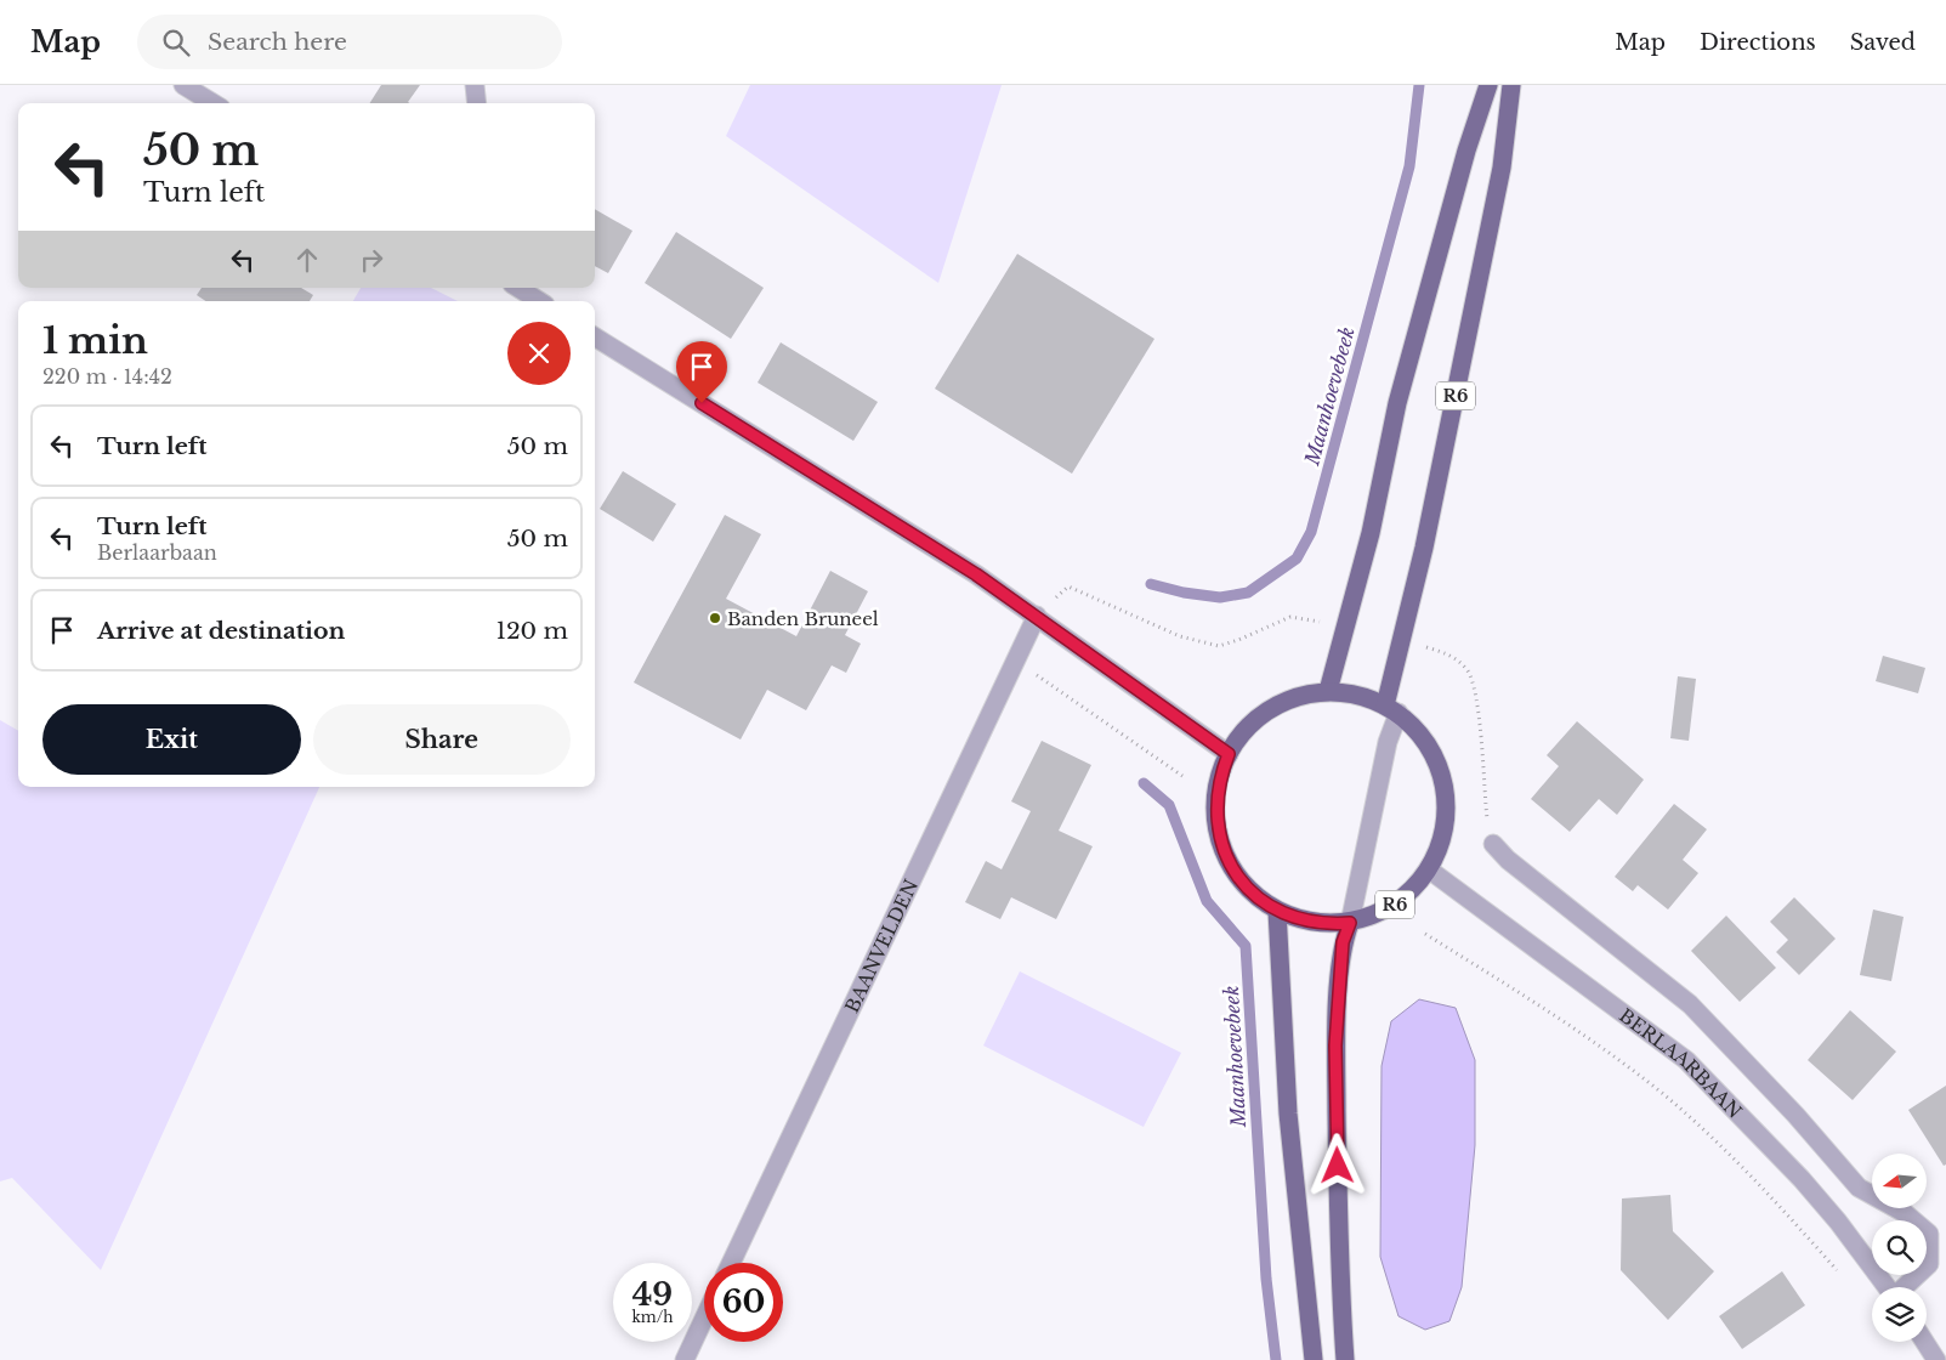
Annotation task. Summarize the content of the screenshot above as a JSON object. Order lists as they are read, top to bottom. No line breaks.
{"streets":{"main road":["R6"],"street":["BAANVELDEN","BERLAARBAAN"]},"crossings":[["R6","BERLAARBAAN"]],"water":["Maanhoevebeek"],"places":["Banden Bruneel"],"north":"left","page":{"header":"Map","search":"Search here","nav":["Map","Directions","Saved"],"turn":["50 m","Turn left"],"heading":["1 min","220 m · 14:42"],"list":[{"name":"Turn left","value":"50 m"},{"name":"Turn left","note":"Berlaarbaan","value":"50 m"},{"name":"Arrive at destination","value":"120 m"}],"buttons":["Exit","Share"],"speed":"49 km/h","limit":"60"}}
